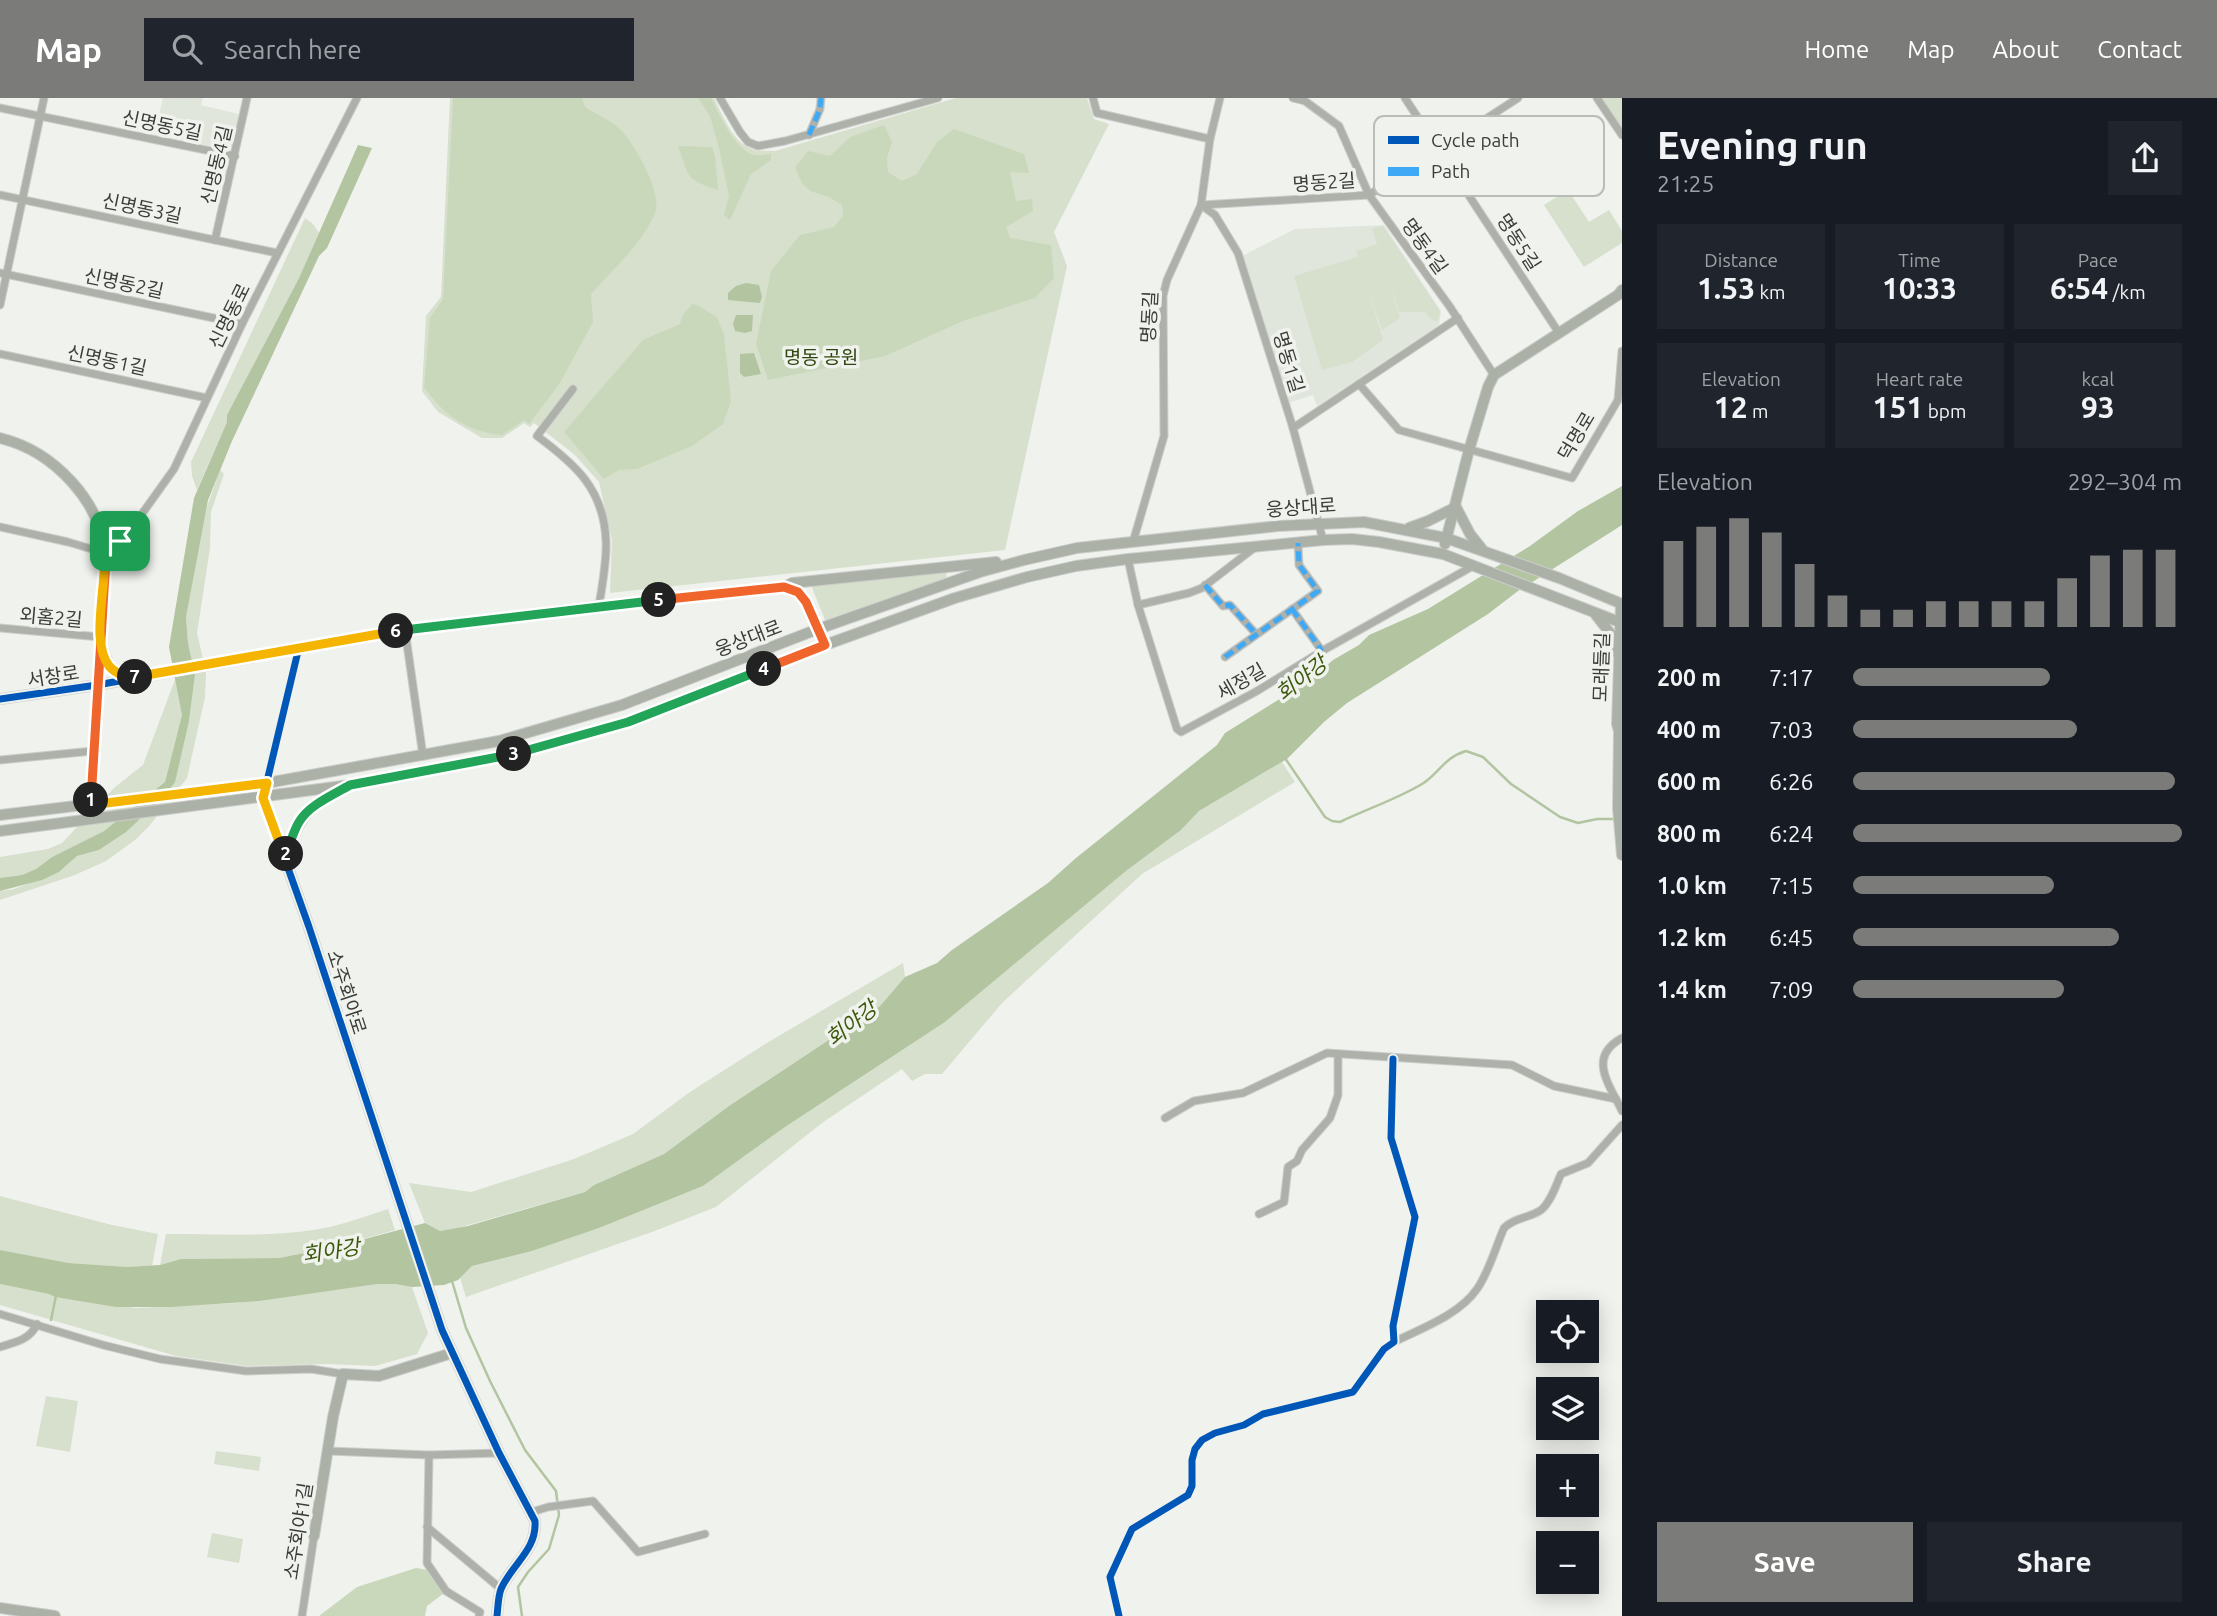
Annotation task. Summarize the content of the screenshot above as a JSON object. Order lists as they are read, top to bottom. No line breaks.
{"streets":{"main road":["웅상대로","모래들길","서창로","소주회야로","소주회야1길"],"street":["신명동5길","신명동4길","명동2길","신명동3길","명동5길","명동4길","신명동2길","신명동로","명동길","신명동1길","명동1길","덕명로","외홈2길","세정길"]},"crossings":[["신명동5길","신명동4길"],["신명동4길","신명동3길"],["명동2길","명동4길"],["명동2길","명동길"],["명동2길","명동1길"],["신명동3길","신명동로"],["신명동2길","신명동로"],["신명동로","신명동1길"],["명동길","명동1길"],["명동길","웅상대로"],["명동1길","웅상대로"],["웅상대로","모래들길"],["웅상대로","서창로"],["웅상대로","세정길"],["웅상대로","소주회야로"]],"water":["회야강"],"parks":["명동 공원"],"legend":["Cycle path","Path"],"page":{"header":"Map","search":"Search here","nav":["Home","Map","About","Contact"],"heading":["Evening run","21:25"],"stats":[["Distance","1.53 km"],["Time","10:33"],["Pace","6:54 /km"],["Elevation","12 m"],["Heart rate","151 bpm"],["kcal","93"]],"chart":["Elevation","292–304 m"],"pins":["5","6","4","7","3","1","2"],"list":[{"name":"200 m","note":"7:17"},{"name":"400 m","note":"7:03"},{"name":"600 m","note":"6:26"},{"name":"800 m","note":"6:24"},{"name":"1.0 km","note":"7:15"},{"name":"1.2 km","note":"6:45"},{"name":"1.4 km","note":"7:09"}],"map_buttons":["+","−"],"buttons":["Save","Share"]}}
